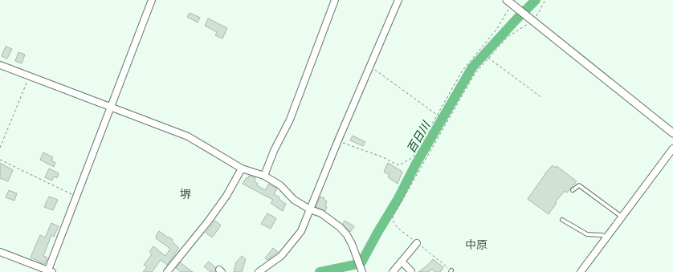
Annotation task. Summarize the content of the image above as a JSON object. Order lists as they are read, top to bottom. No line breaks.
{"districts":["堺","中原"],"water":["百日川"]}
